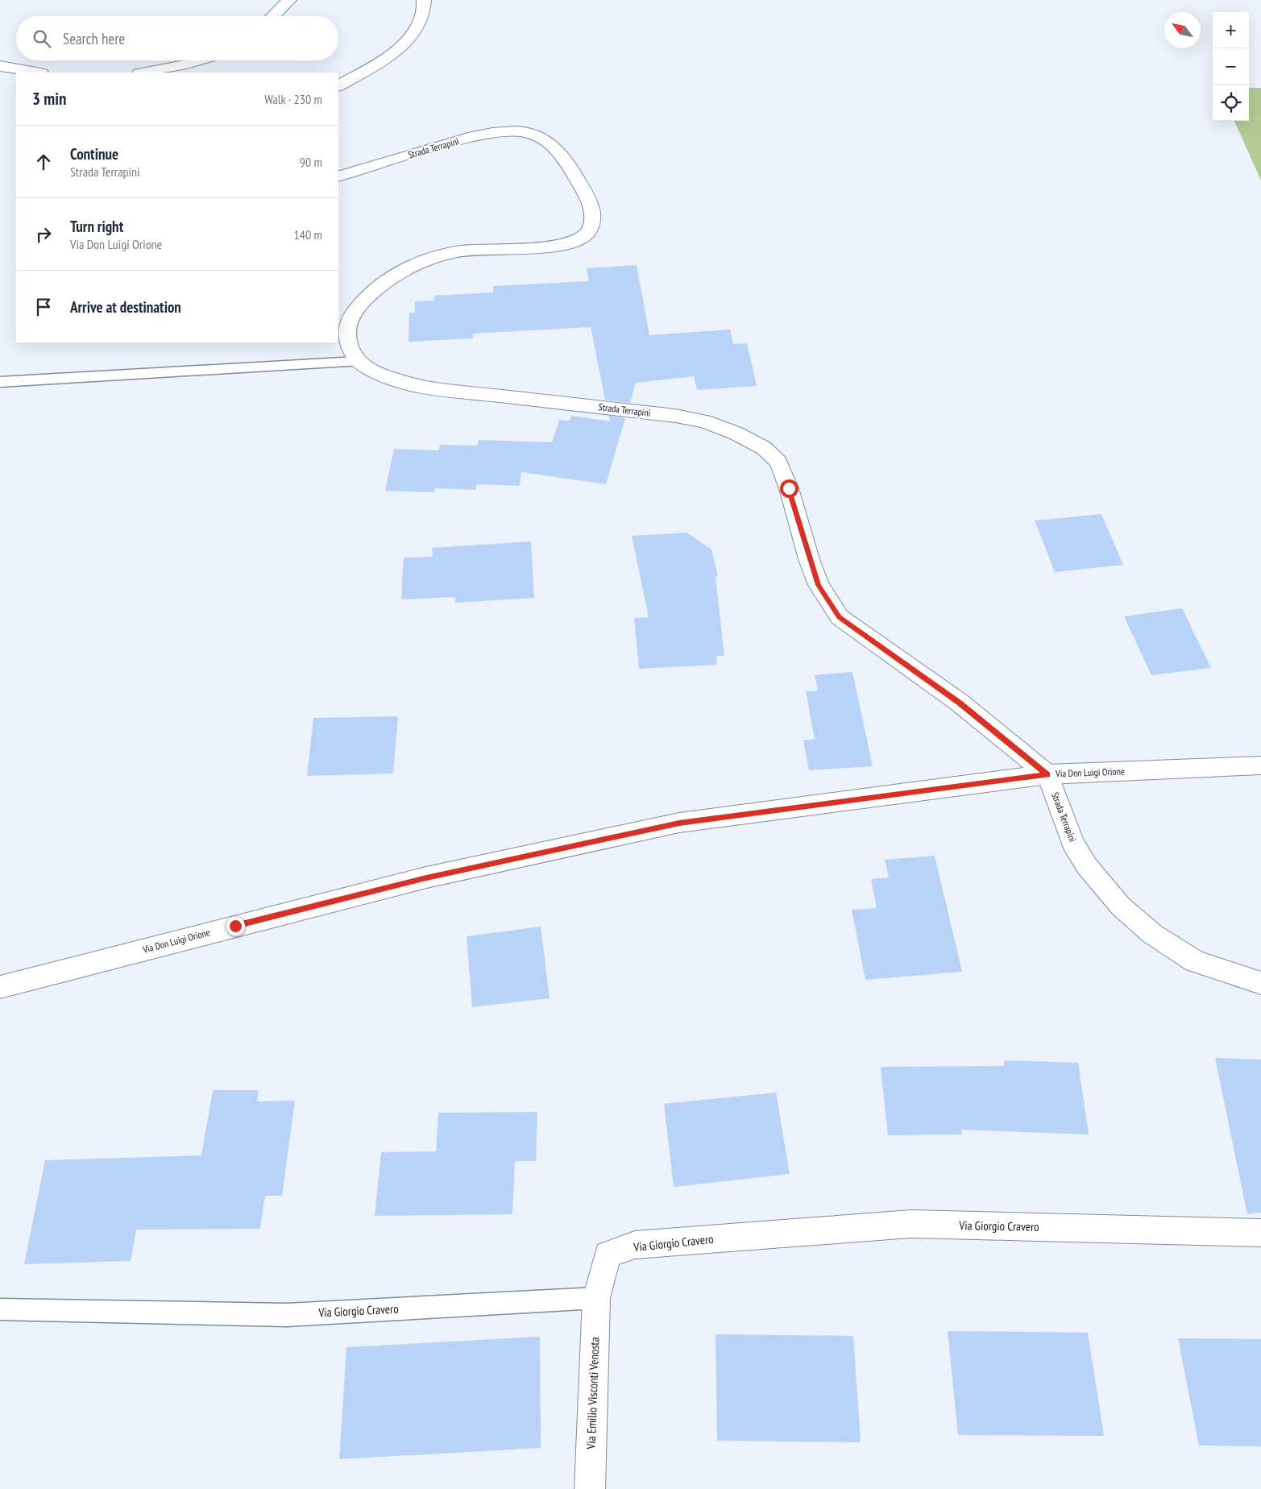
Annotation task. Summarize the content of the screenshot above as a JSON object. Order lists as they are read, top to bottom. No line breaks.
{"streets":{"street":["Strada Terrapini","Via Don Luigi Orione","Via Giorgio Cravero","Via Emilio Visconti Venosta"]},"crossings":[["Strada Terrapini","Via Don Luigi Orione"],["Via Giorgio Cravero","Via Emilio Visconti Venosta"]],"north":"top left","page":{"map_buttons":["+","−"],"search":"Search here","heading":["3 min","Walk · 230 m"],"list":[["Continue","Strada Terrapini","90 m"],["Turn right","Via Don Luigi Orione","140 m"],"Arrive at destination"]}}
